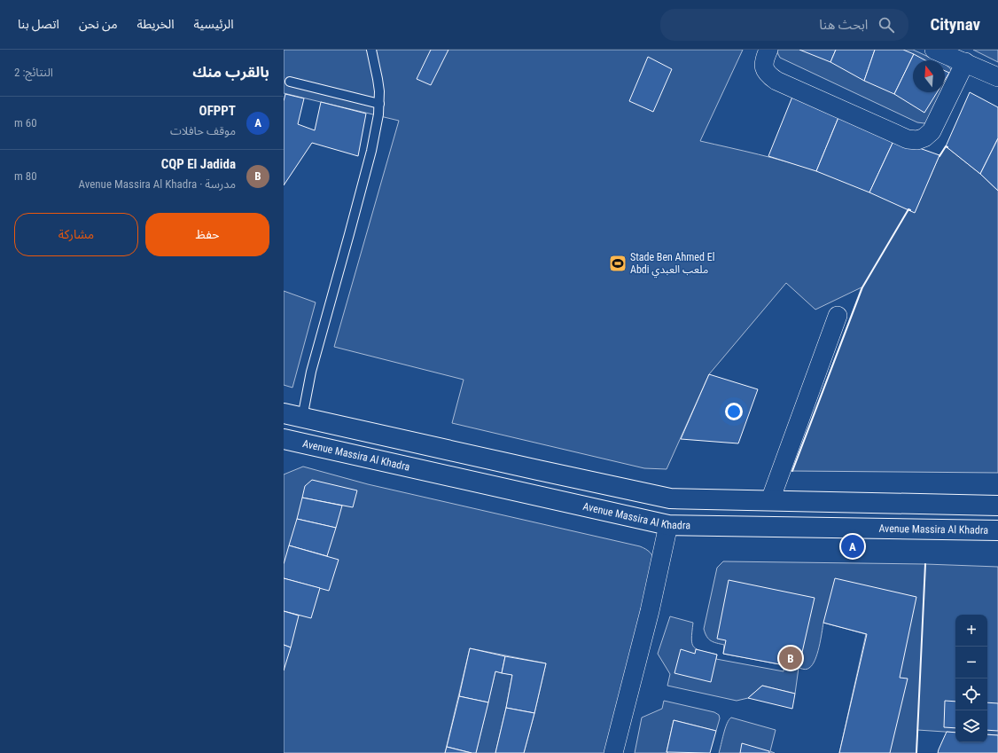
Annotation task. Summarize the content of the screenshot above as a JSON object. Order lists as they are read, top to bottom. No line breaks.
{"streets":{"street":["Avenue Massira Al Khadra"]},"places":{"sports":["Stade Ben Ahmed El Abdi ملعب العبدي"]},"north":"top","page":{"header":"Citynav","search":"ابحث هنا","nav":["الرئيسية","الخريطة","من نحن","اتصل بنا"],"heading":["بالقرب منك","النتائج: 2"],"list":[{"mark":"A","name":"OFPPT","note":"موقف حافلات","value":"60 m"},{"mark":"B","name":"CQP El Jadida","note":"مدرسة · Avenue Massira Al Khadra","value":"80 m"}],"buttons":["حفظ","مشاركة"],"pins":["A","B"],"map_buttons":["+","−"]}}
